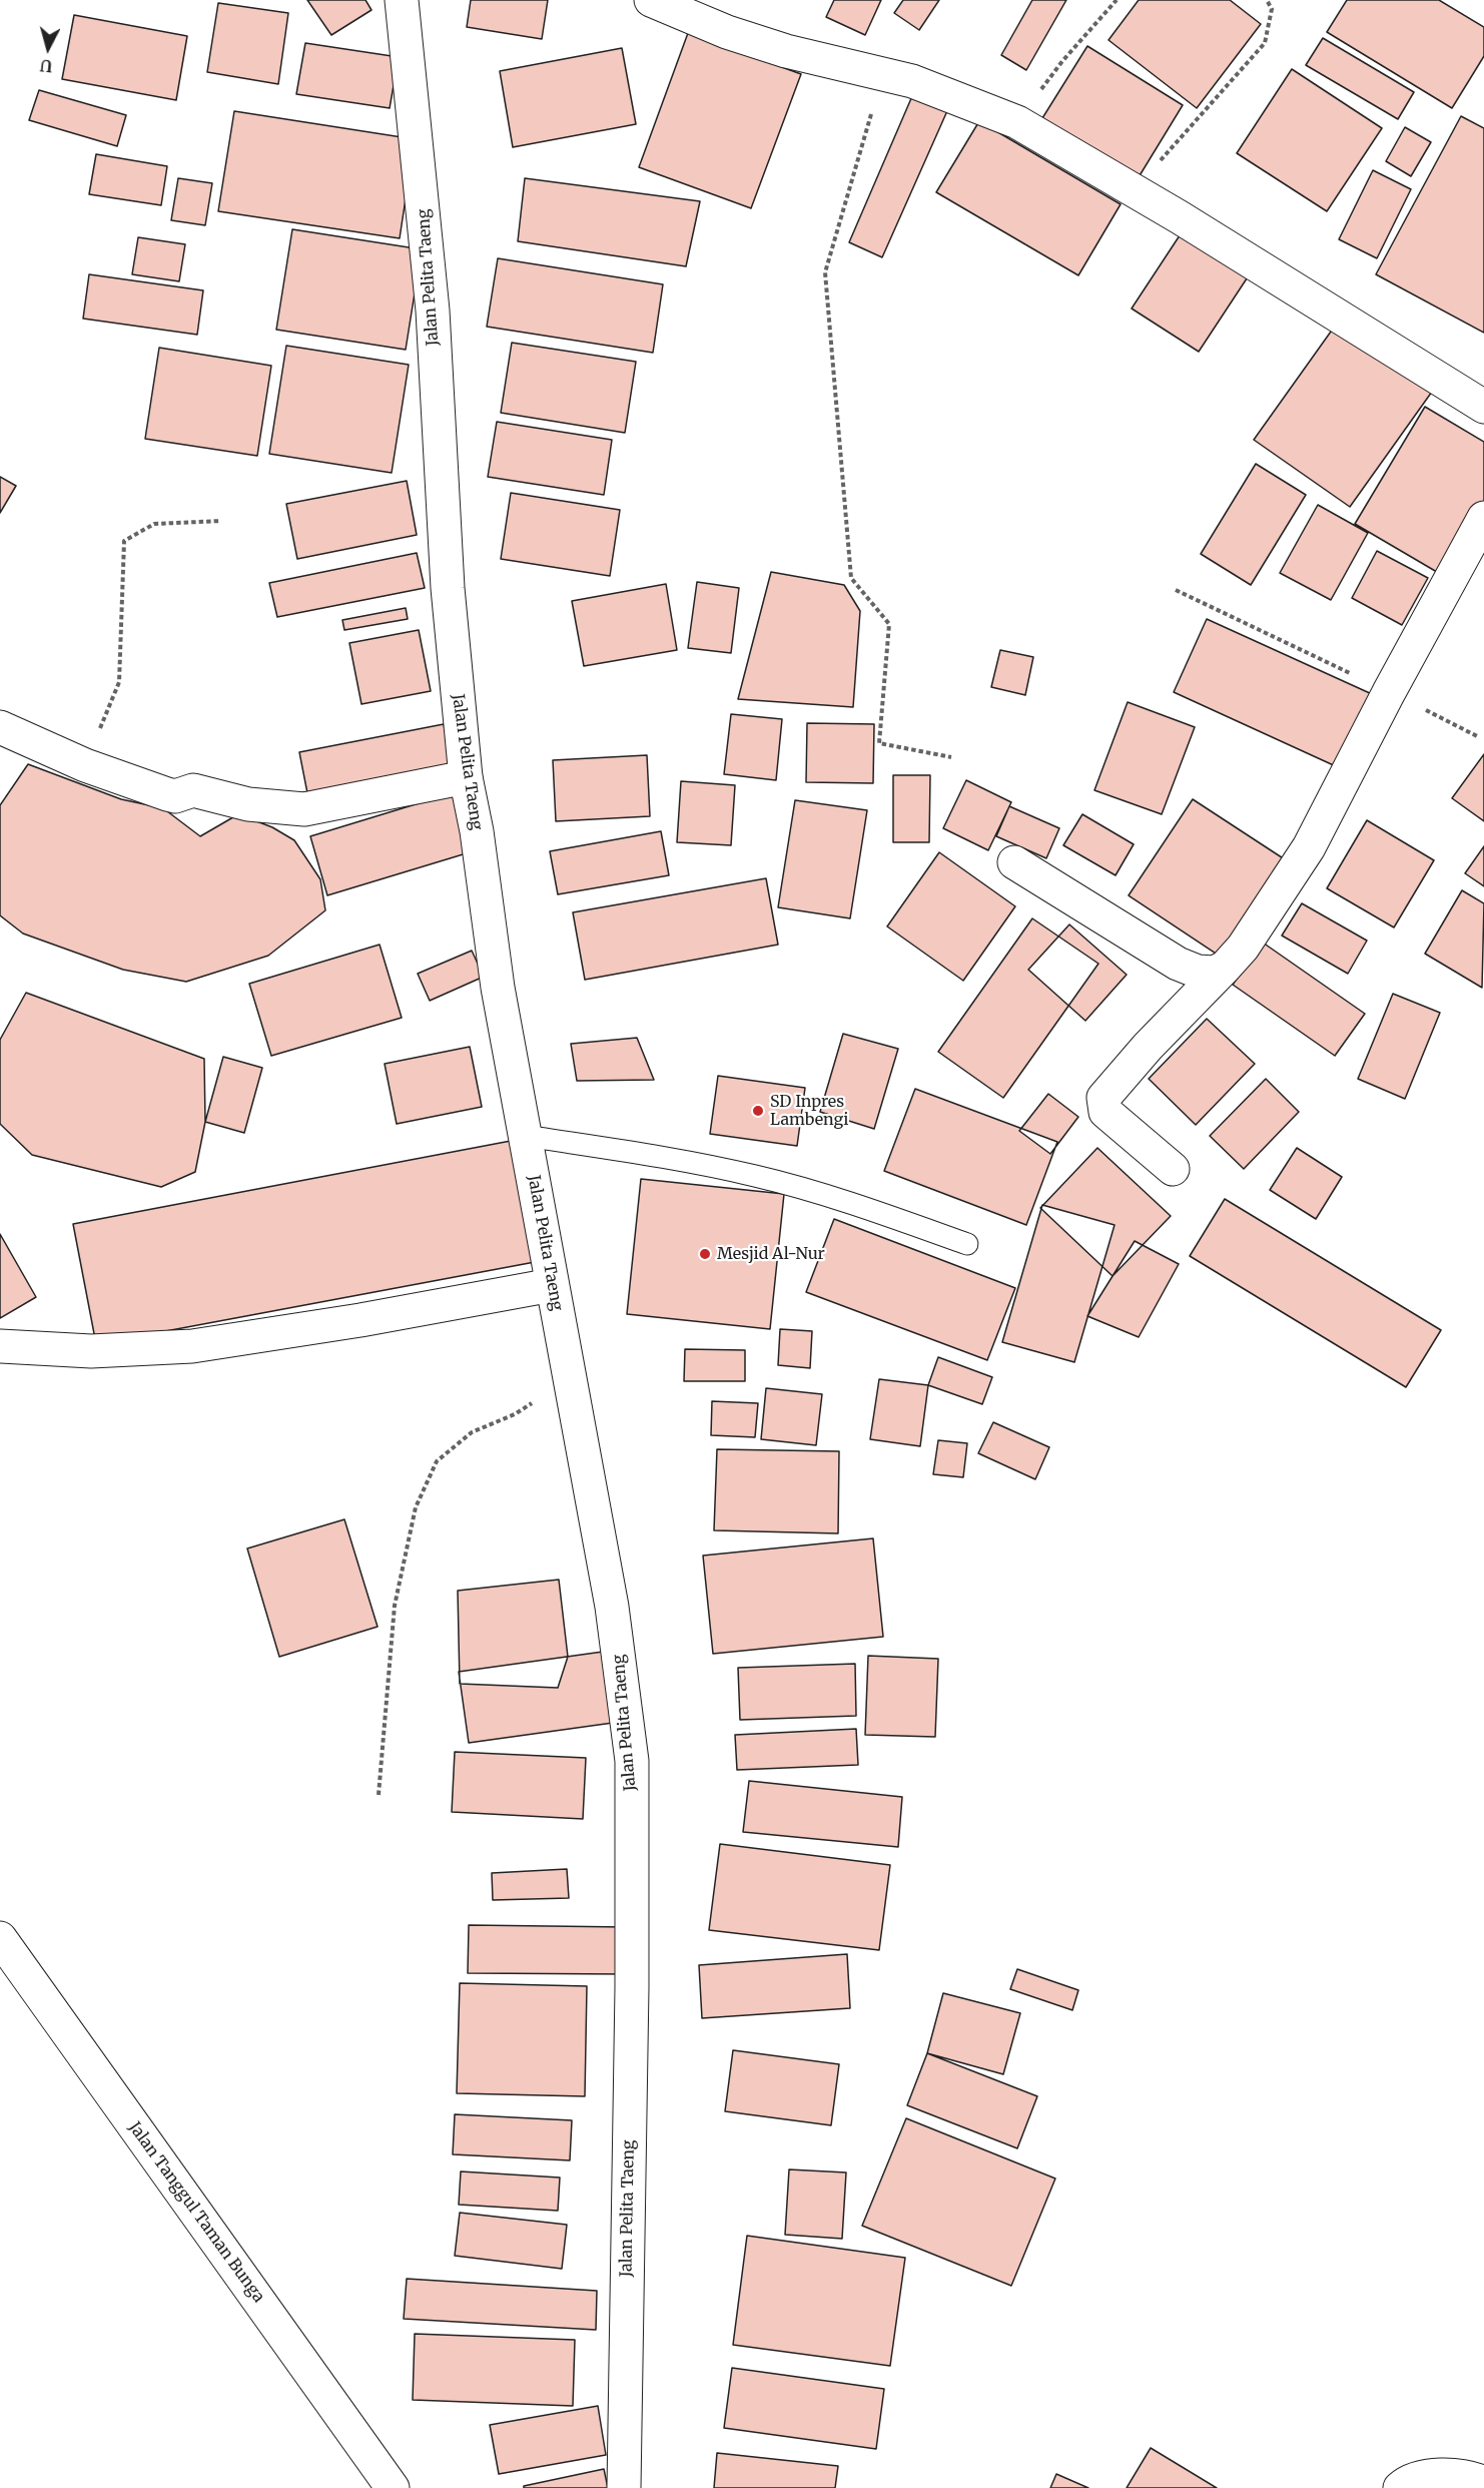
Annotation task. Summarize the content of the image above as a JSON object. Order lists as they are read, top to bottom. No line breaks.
{"streets":{"street":["Jalan Pelita Taeng","Jalan Tanggul Taman Bunga"]},"places":["SD Inpres Lambengi","Mesjid Al-Nur"],"north":"bottom"}
